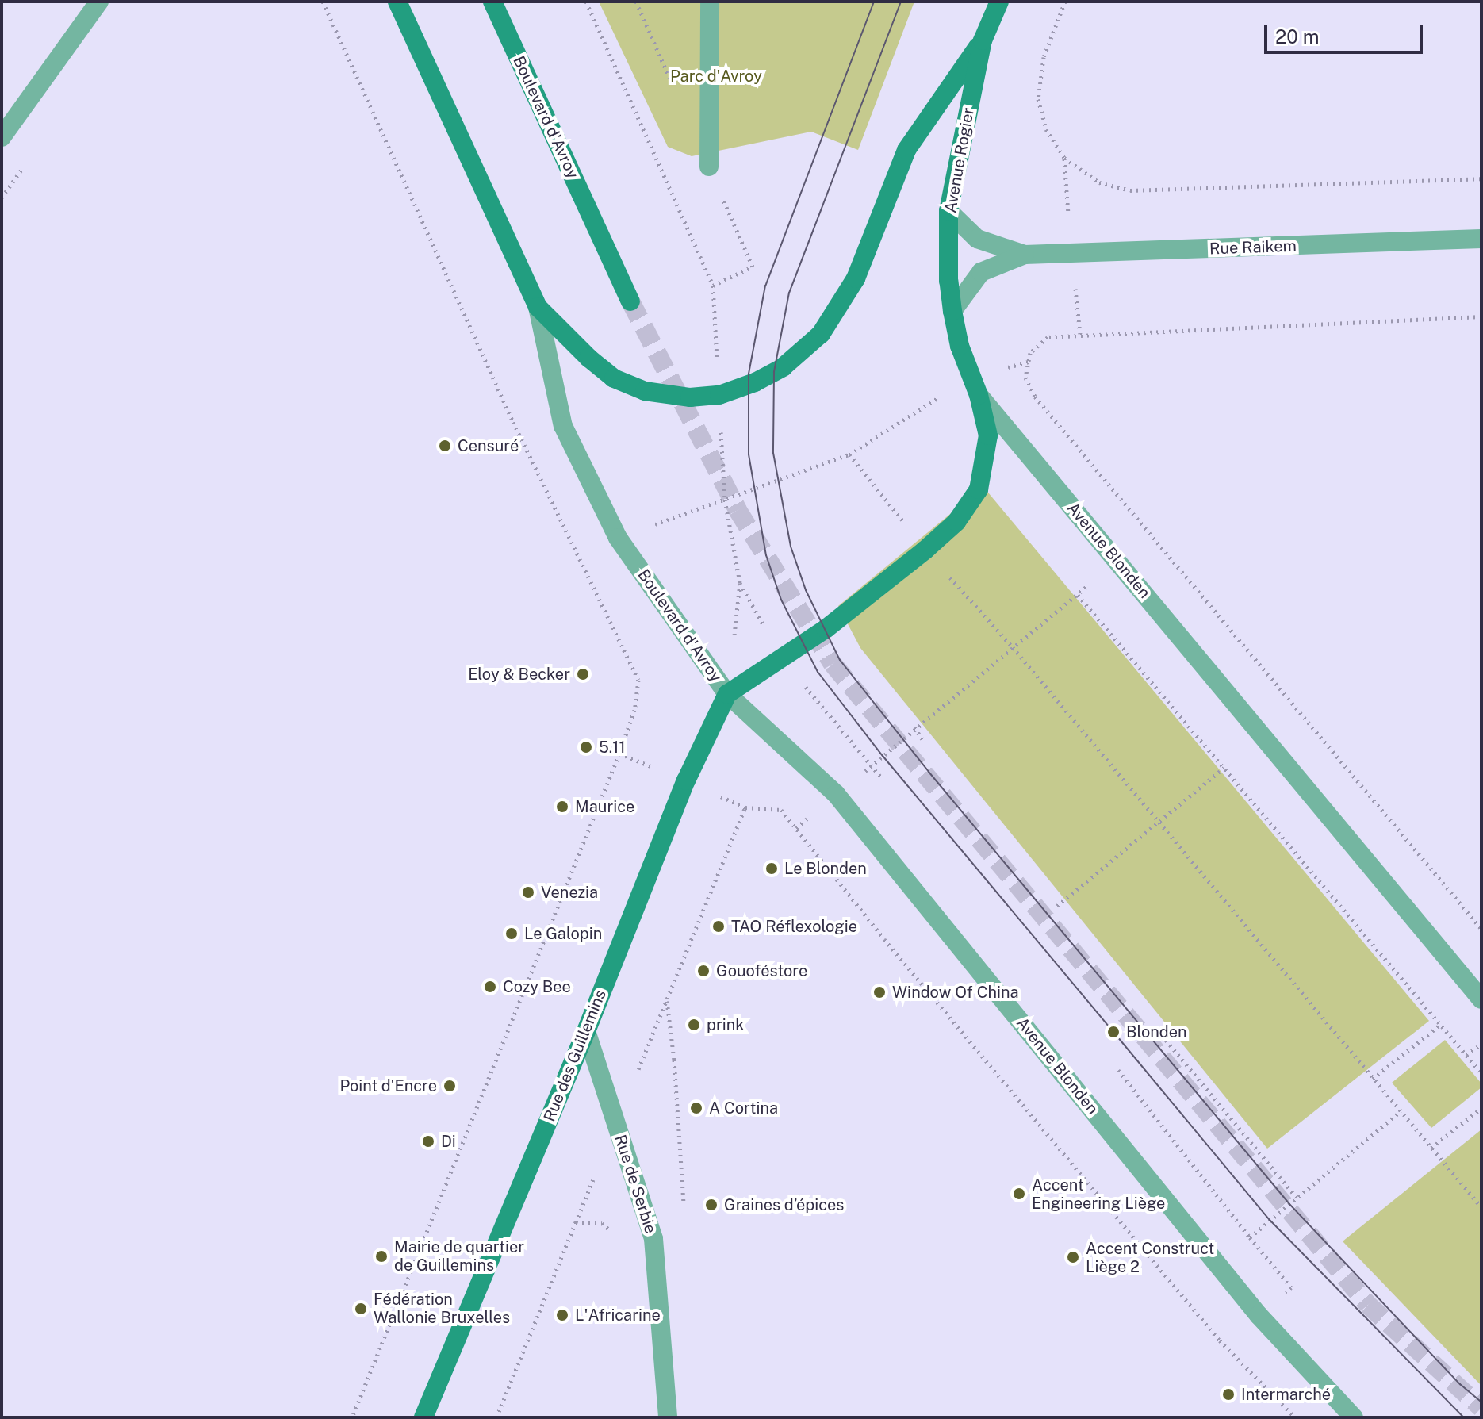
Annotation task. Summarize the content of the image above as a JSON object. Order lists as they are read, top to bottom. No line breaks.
{"streets":{"street":["Boulevard d'Avroy","Avenue Rogier","Rue Raikem","Avenue Blonden","Rue des Guillemins","Rue de Serbie"]},"crossings":[["Boulevard d'Avroy","Avenue Rogier"],["Boulevard d'Avroy","Avenue Blonden"],["Boulevard d'Avroy","Rue des Guillemins"],["Avenue Rogier","Rue Raikem"],["Avenue Rogier","Avenue Blonden"],["Avenue Blonden","Rue des Guillemins"],["Rue des Guillemins","Rue de Serbie"]],"parks":["Parc d'Avroy"],"places":["Censuré","Eloy & Becker","5.11","Maurice","Le Blonden","Venezia","TAO Réflexologie","Le Galopin","Gouoféstore","Cozy Bee","Window Of China","prink","Blonden","Point d'Encre","A Cortina","Di","Accent Engineering Liège","Graines d’épices","Mairie de quartier de Guillemins","Accent Construct Liège 2","Fédération Wallonie Bruxelles","L'Africarine","Intermarché"],"scale_bar":"20 m"}
